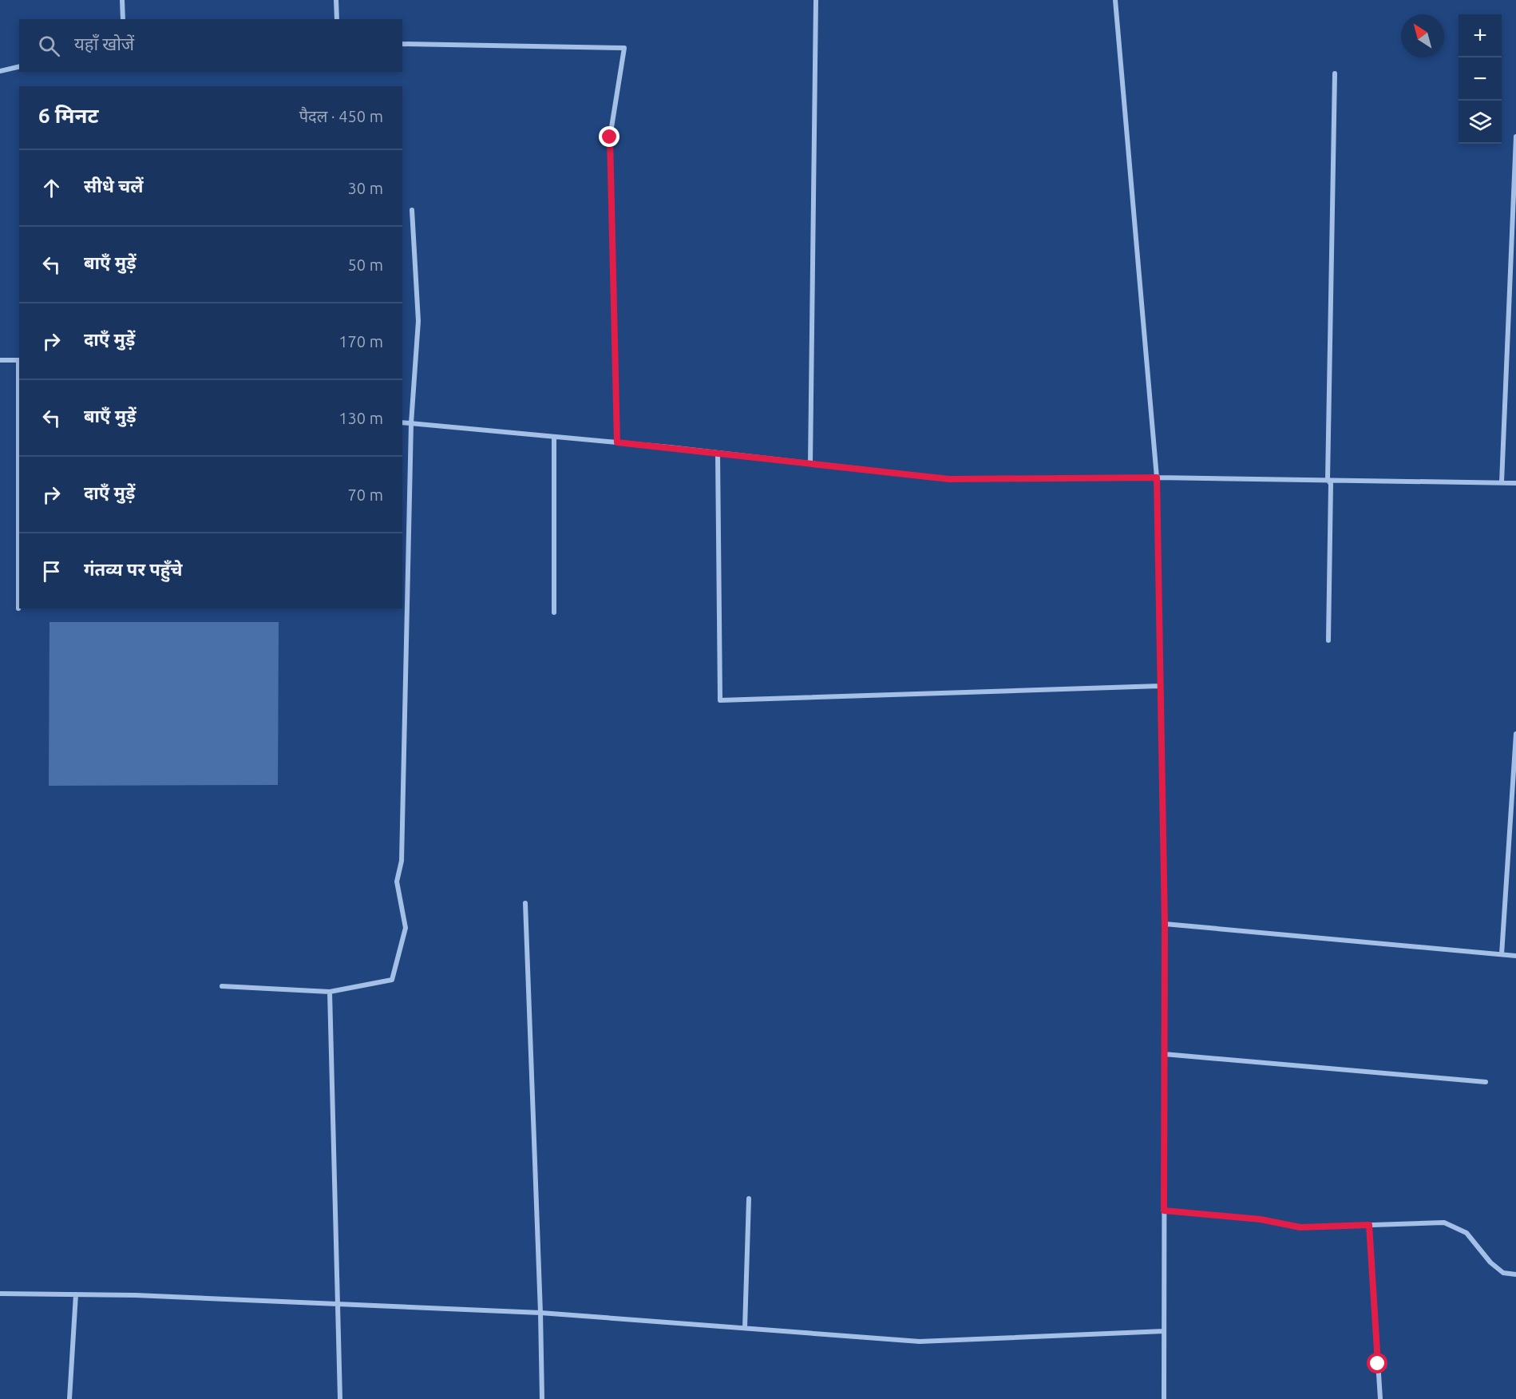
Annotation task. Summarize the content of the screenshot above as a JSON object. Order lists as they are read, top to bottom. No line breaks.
{"north":"top left","page":{"map_buttons":["+","−"],"search":"यहाँ खोजें","heading":["6 मिनट","पैदल · 450 m"],"list":[["सीधे चलें","30 m"],["बाएँ मुड़ें","50 m"],["दाएँ मुड़ें","170 m"],["बाएँ मुड़ें","130 m"],["दाएँ मुड़ें","70 m"],"गंतव्य पर पहुँचे"]}}
